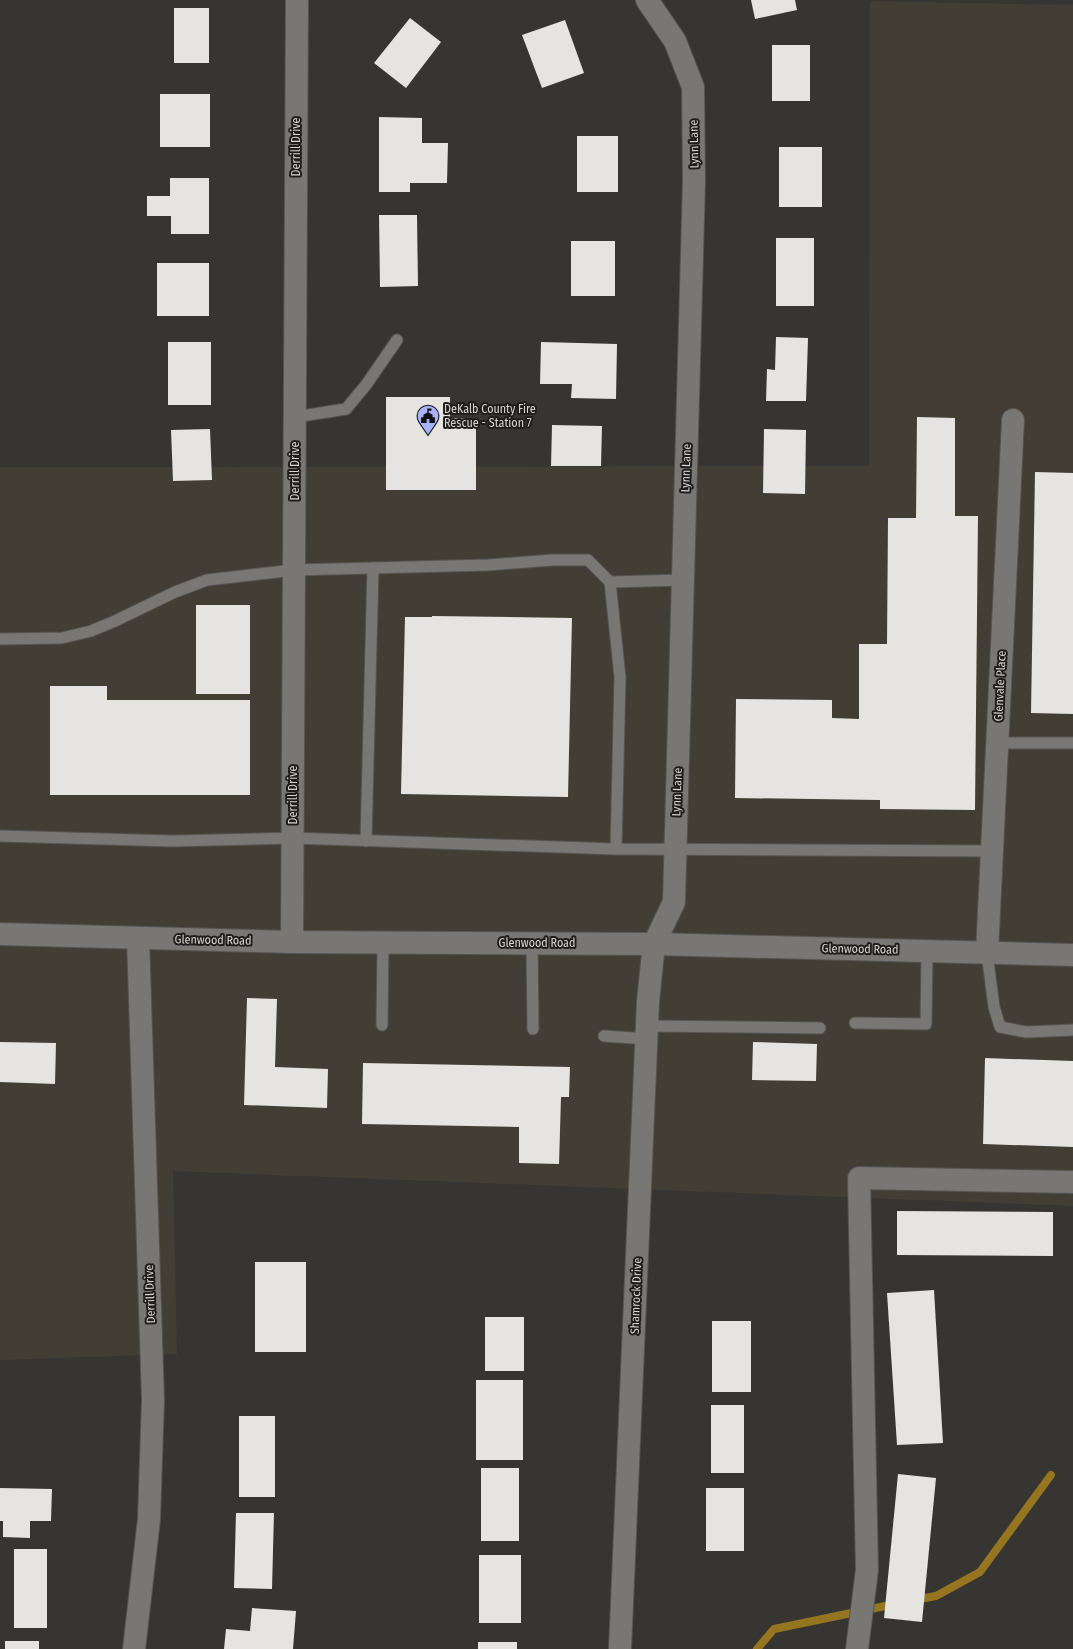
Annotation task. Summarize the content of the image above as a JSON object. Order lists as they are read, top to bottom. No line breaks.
{"streets":{"street":["Lynn Lane","Derrill Drive","Glenvale Place","Glenwood Road","Shamrock Drive"]},"crossings":[["Lynn Lane","Glenwood Road"],["Lynn Lane","Shamrock Drive"],["Derrill Drive","Glenwood Road"],["Glenvale Place","Glenwood Road"],["Glenwood Road","Shamrock Drive"]],"places":{"public building":["DeKalb County Fire Rescue - Station 7"]}}
